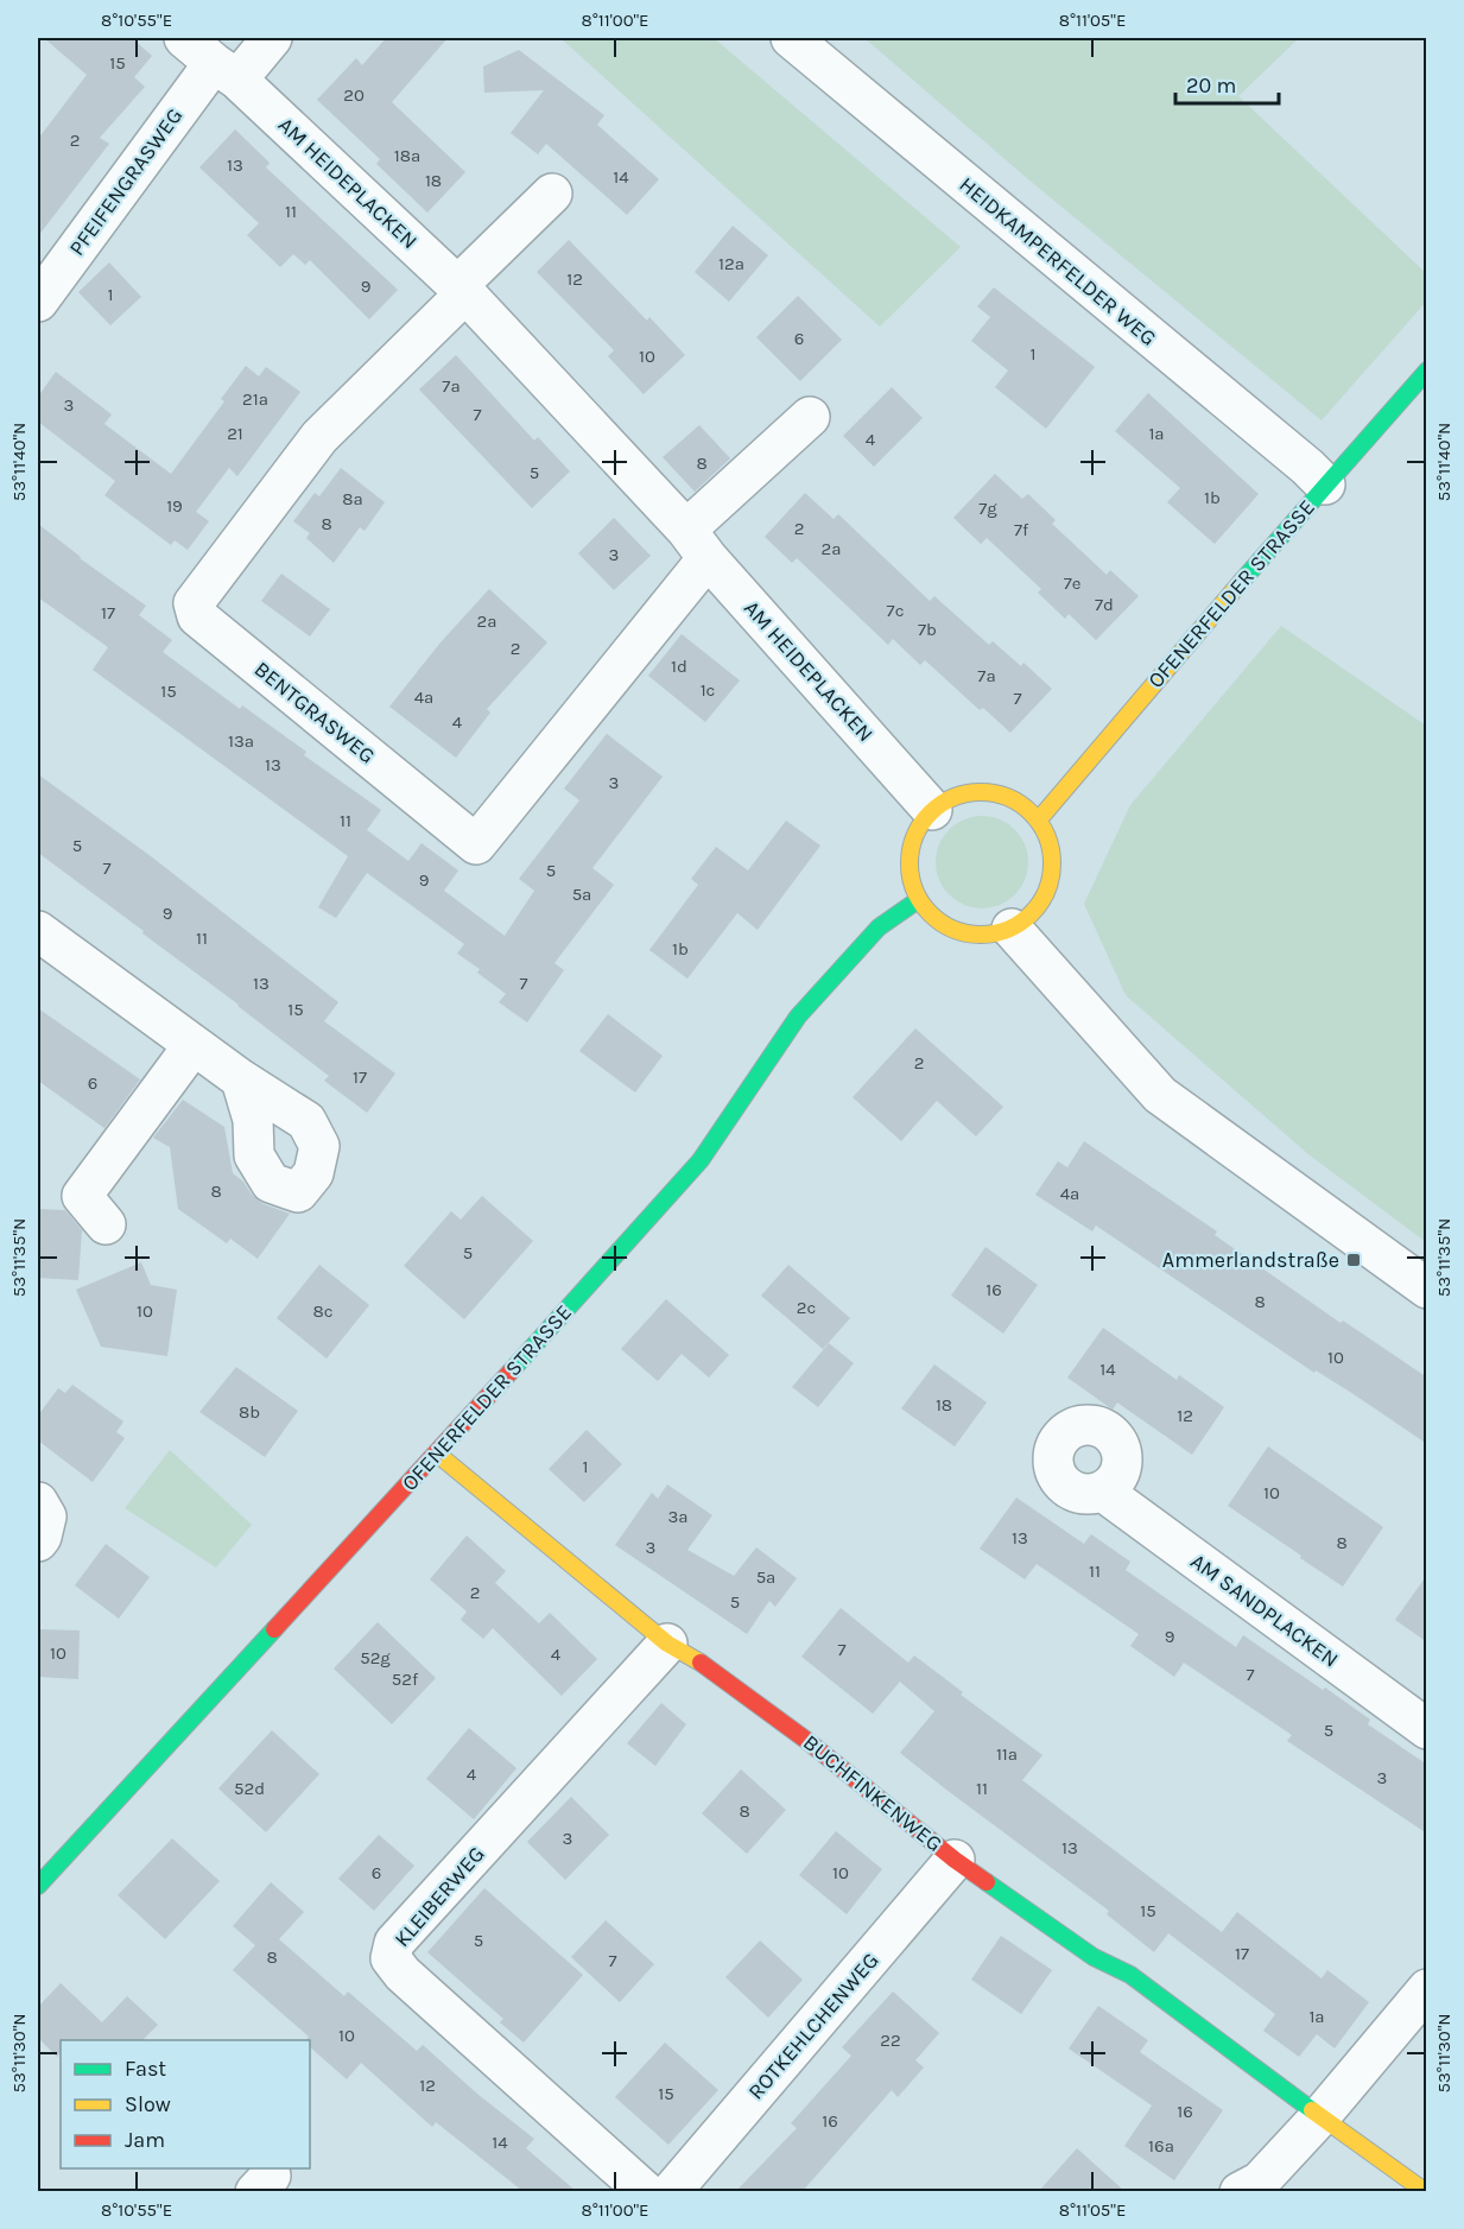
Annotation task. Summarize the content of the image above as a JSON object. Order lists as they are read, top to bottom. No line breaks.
{"streets":{"street":["PFEIFENGRASWEG","AM HEIDEPLACKEN","HEIDKAMPERFELDER WEG","OFENERFELDER STRASSE","BENTGRASWEG","AM SANDPLACKEN","BUCHFINKENWEG","KLEIBERWEG","ROTKEHLCHENWEG"]},"crossings":[["PFEIFENGRASWEG","AM HEIDEPLACKEN"],["AM HEIDEPLACKEN","OFENERFELDER STRASSE"],["AM HEIDEPLACKEN","BENTGRASWEG"],["HEIDKAMPERFELDER WEG","OFENERFELDER STRASSE"],["OFENERFELDER STRASSE","BUCHFINKENWEG"],["BUCHFINKENWEG","KLEIBERWEG"],["BUCHFINKENWEG","ROTKEHLCHENWEG"]],"places":{"transit":["Ammerlandstraße"]},"house_numbers":["15","20","2","18a","13","14","18","11","12a","12","9","1","6","1","10","7a","21a","3","7","21","1a","4","8","5","1b","8a","19","7g","8","2","7f","2a","3","7e","7d","7c","17","2a","7b","2","1d","7a","1c","15","4a","7","4","13a","13","3","11","5","7","5","9","5a","9","11","1b","13","7","15","2","17","6","8","4a","5","16","8","2c","10","8c","10","14","18","8b","12","1","10","3a","13","8","3","11","5a","2","5","9","7","10","4","52g","7","52f","5","11a","4","3","52d","11","8","3","13","6","10","15","5","17","8","7","1a","10","22","12","15","16","16","14","16a"],"legend":["Fast","Slow","Jam"],"scale_bar":"20 m","coordinates":["8°10'55\"E","8°11'00\"E","8°11'05\"E","53°11'40\"N","53°11'35\"N","53°11'30\"N"]}
